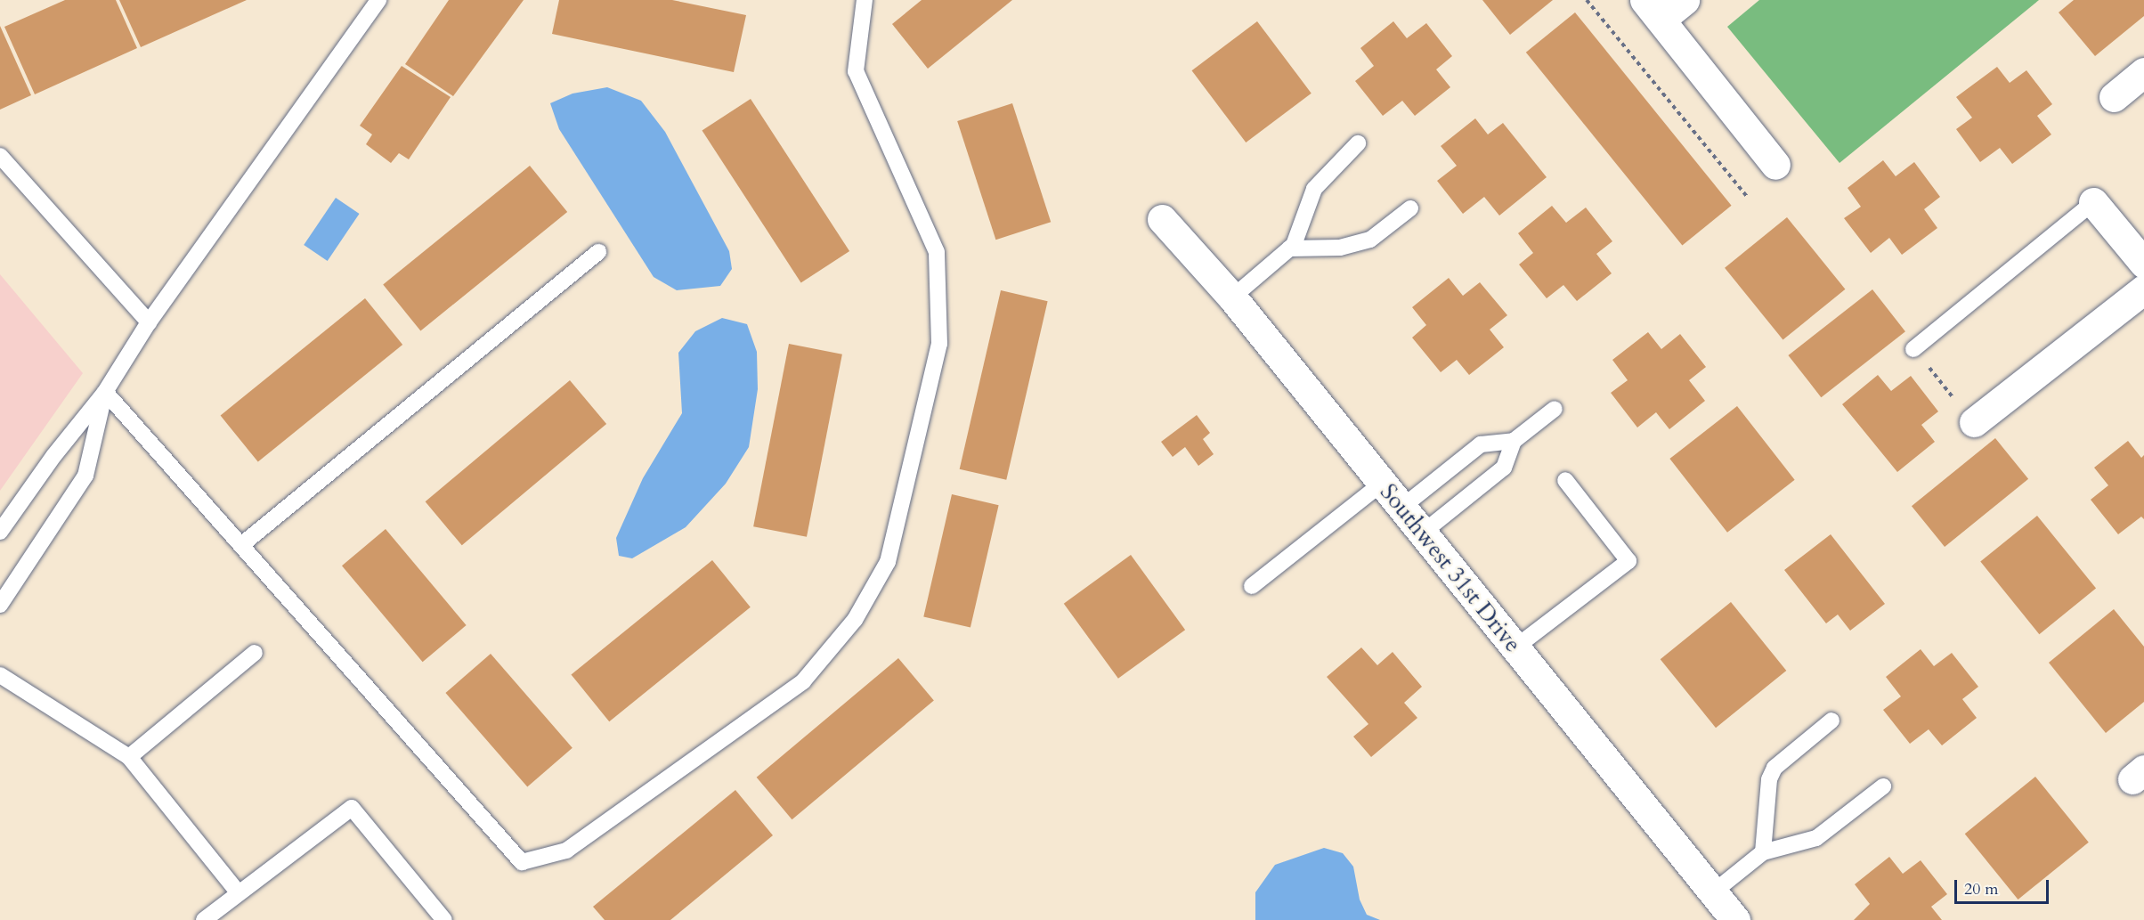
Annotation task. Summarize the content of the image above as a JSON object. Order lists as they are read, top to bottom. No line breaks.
{"streets":{"street":["Southwest 31st Drive"]},"scale_bar":"20 m"}
